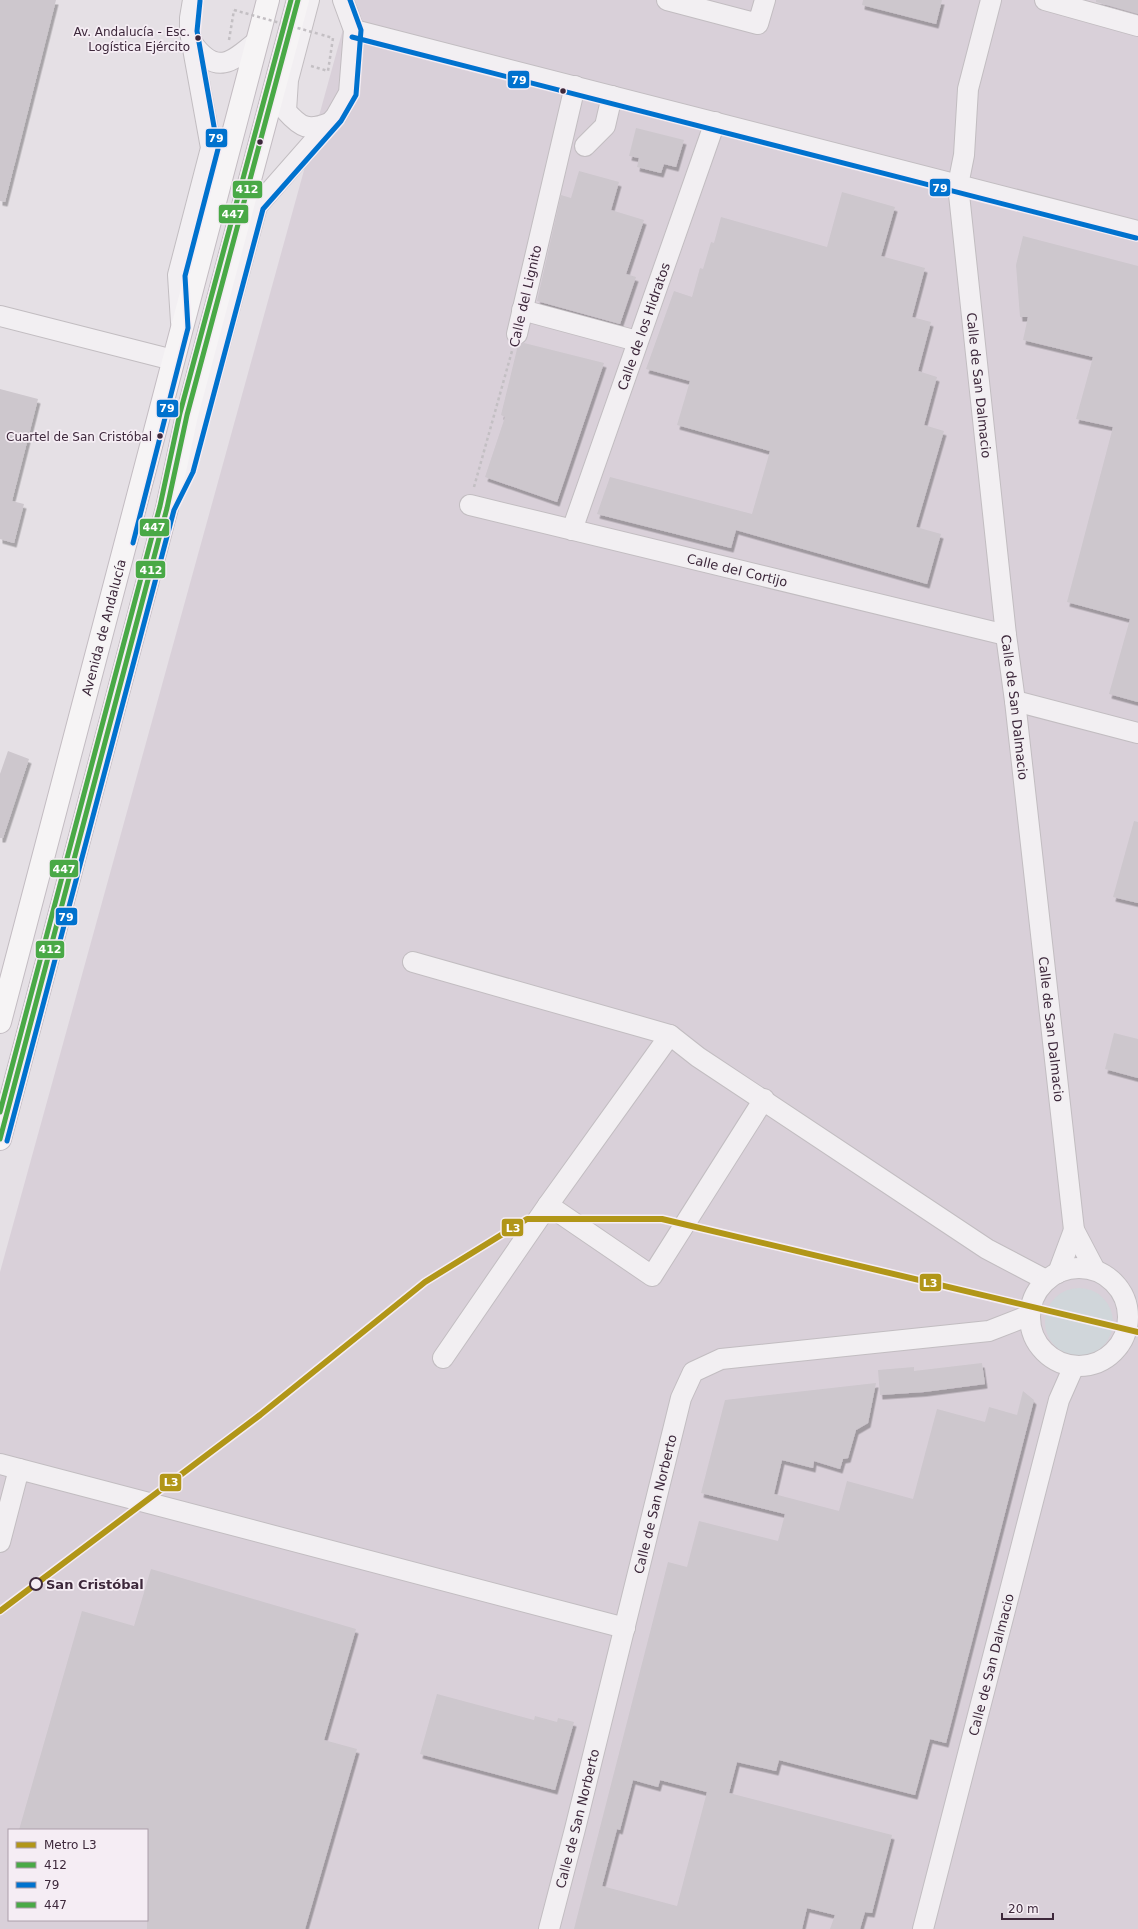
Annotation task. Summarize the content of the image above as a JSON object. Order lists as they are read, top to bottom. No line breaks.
{"streets":{"main road":["Avenida de Andalucía"],"street":["Calle del Lignito","Calle de los Hidratos","Calle de San Dalmacio","Calle del Cortijo","Calle de San Norberto"]},"crossings":[["Calle del Lignito","Calle del Cortijo"],["Calle de los Hidratos","Calle del Cortijo"],["Calle de San Dalmacio","Calle del Cortijo"],["Calle de San Dalmacio","Calle de San Norberto"]],"places":["Av. Andalucía - Esc. Logística Ejército","Cuartel de San Cristóbal","San Cristóbal"],"lines":["transit line 412","transit line 79","transit line 447","metro line L3"],"legend":["Metro L3","412","79","447"],"scale_bar":"20 m"}
